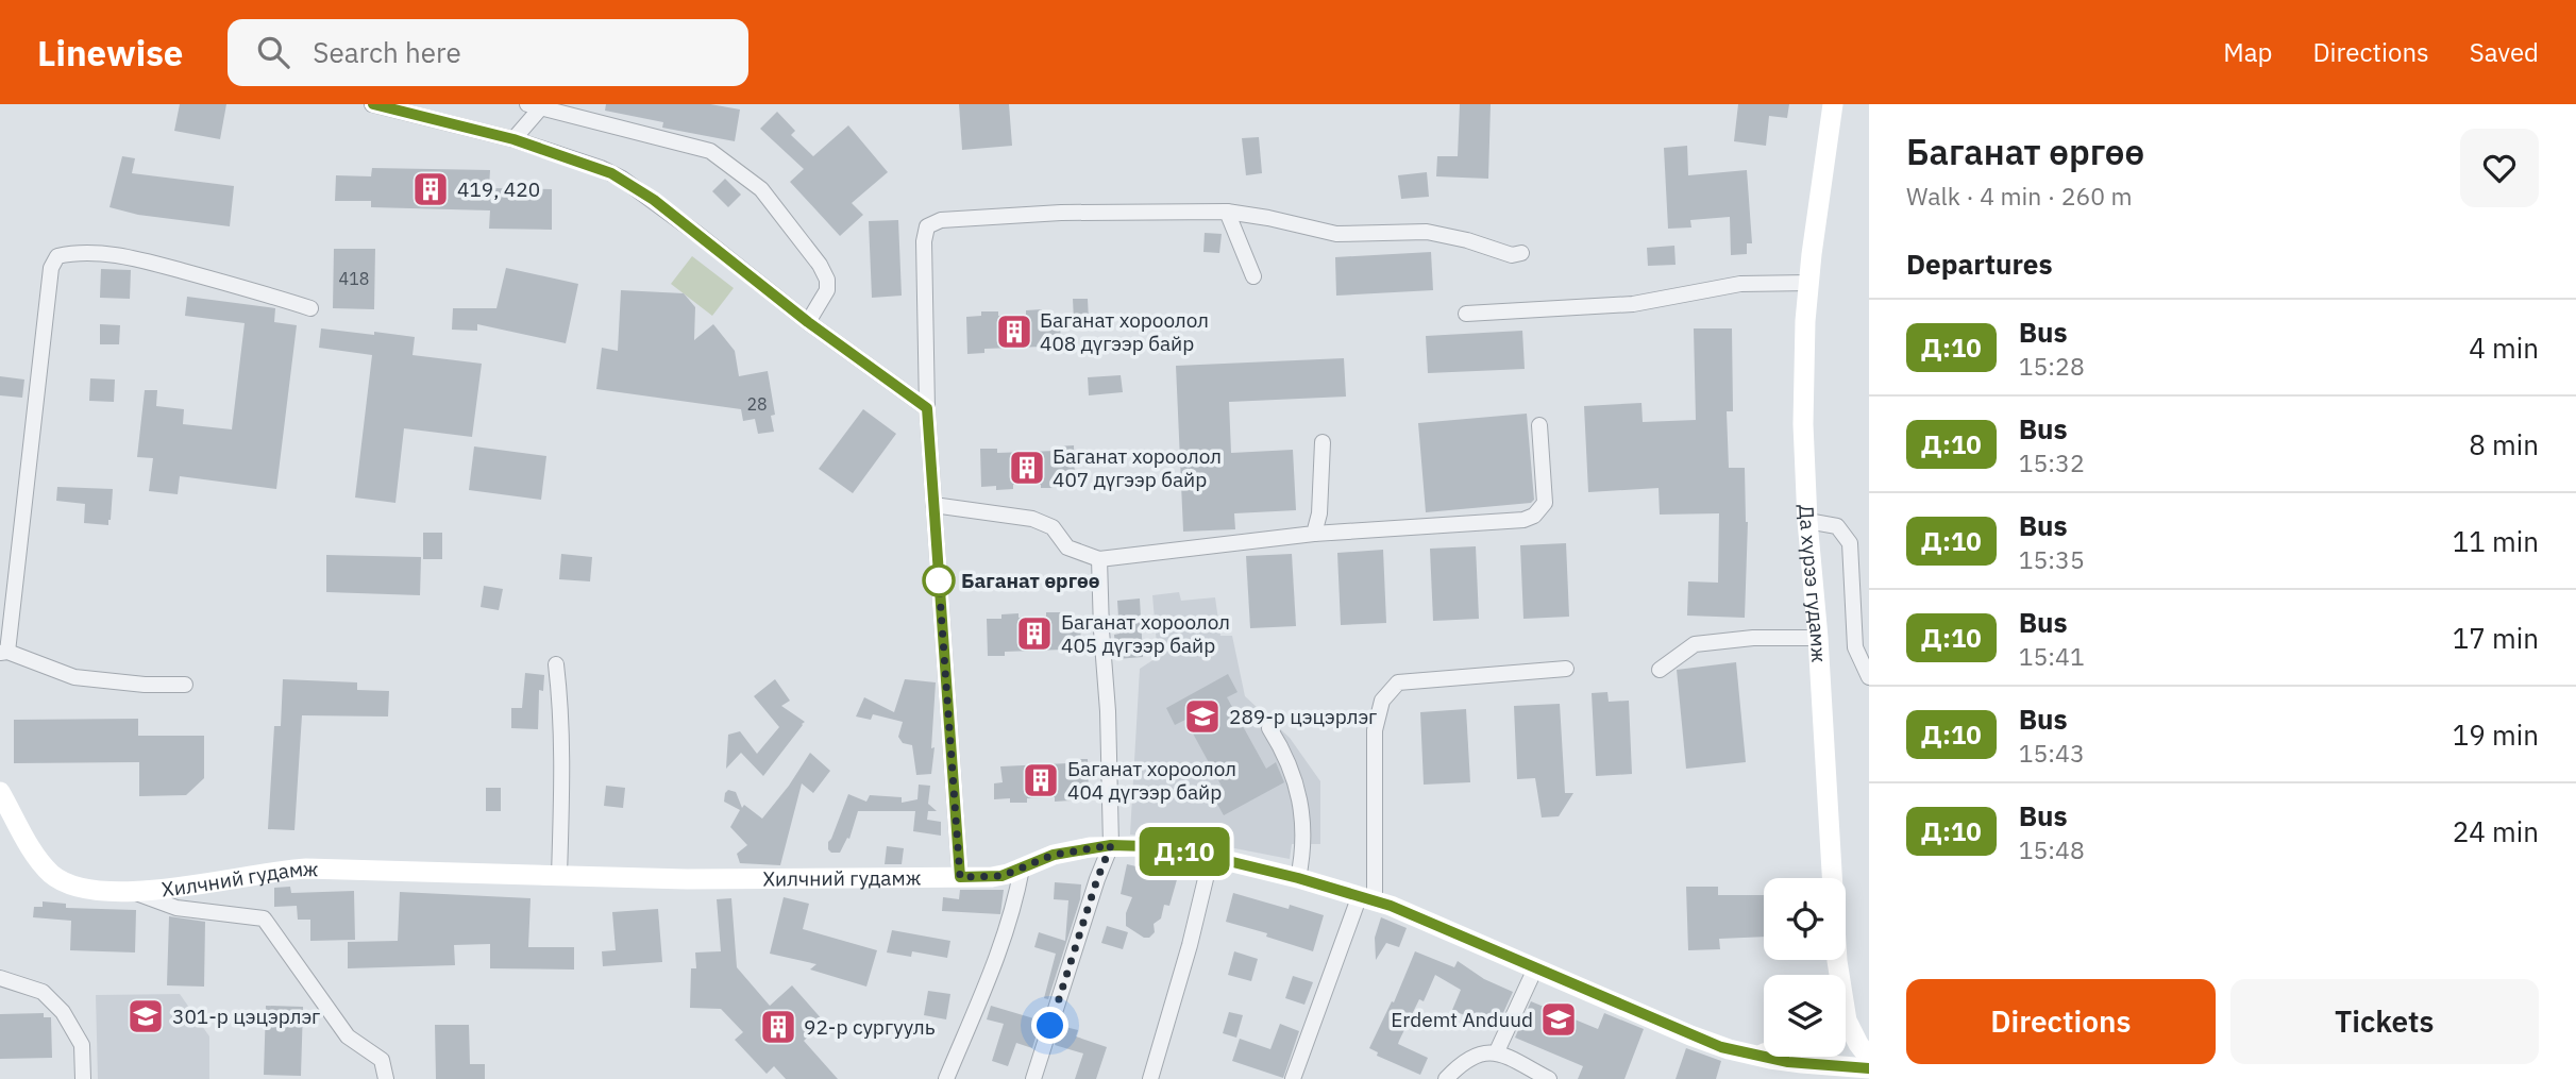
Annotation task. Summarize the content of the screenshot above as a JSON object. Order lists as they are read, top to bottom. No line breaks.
{"streets":{"main road":["Да хүрээ гудамж","Хилчний гудамж"]},"places":{"building":["419, 420","Баганат хороолол 408 дүгээр байр","Баганат хороолол 407 дүгээр байр","Баганат хороолол 405 дүгээр байр","Баганат хороолол 404 дүгээр байр","92-р сургууль"],"other":["Баганат өргөө"],"school or university":["289-р цэцэрлэг","301-р цэцэрлэг","Erdemt Anduud"]},"lines":["bus line Д:10"],"house_numbers":["418","28"],"page":{"header":"Linewise","search":"Search here","nav":["Map","Directions","Saved"],"on_map":"Д:10","heading":[["Баганат өргөө","Walk · 4 min · 260 m"],"Departures"],"list":[{"mark":"Д:10","name":"Bus","note":"15:28","value":"4 min"},{"mark":"Д:10","name":"Bus","note":"15:32","value":"8 min"},{"mark":"Д:10","name":"Bus","note":"15:35","value":"11 min"},{"mark":"Д:10","name":"Bus","note":"15:41","value":"17 min"},{"mark":"Д:10","name":"Bus","note":"15:43","value":"19 min"},{"mark":"Д:10","name":"Bus","note":"15:48","value":"24 min"}],"buttons":["Directions","Tickets"]}}
